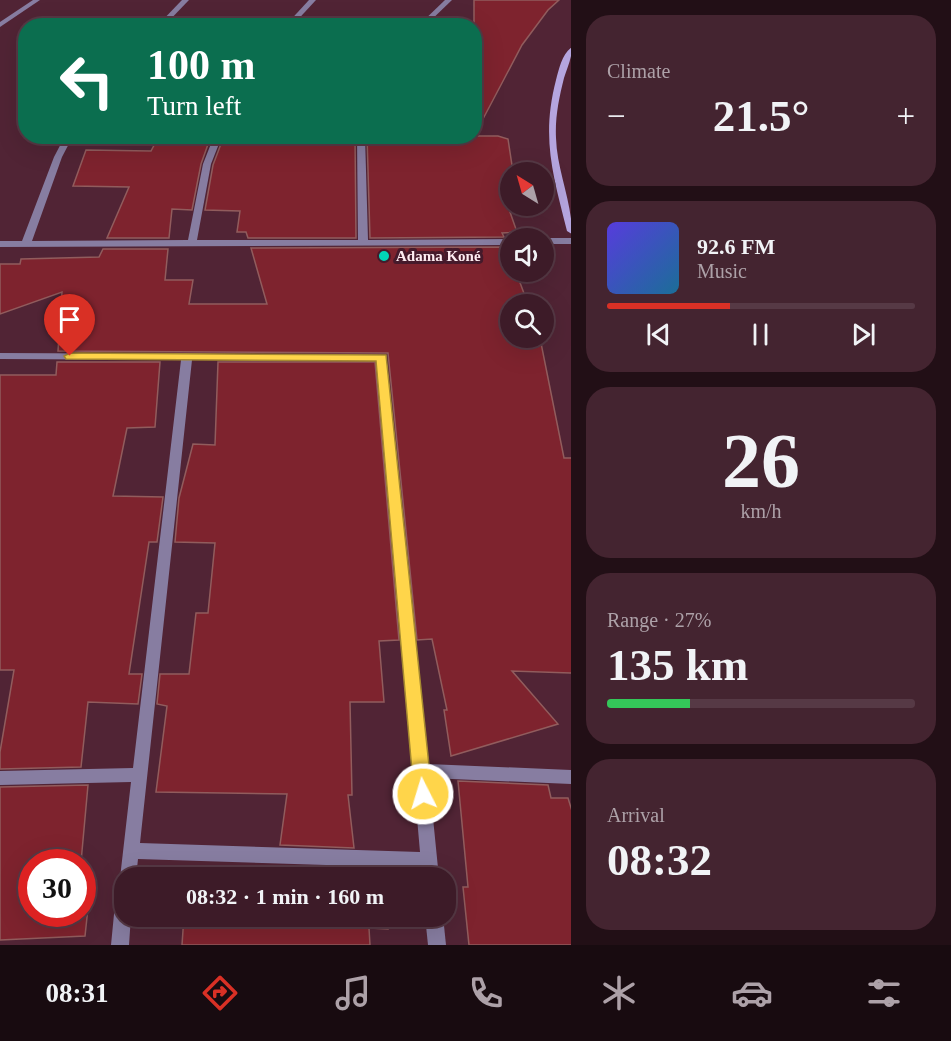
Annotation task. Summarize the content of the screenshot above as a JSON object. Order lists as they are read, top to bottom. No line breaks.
{"places":["Adama Koné"],"north":"top left","page":{"tile":["Climate",["26","km/h"],["Range · 27%","135 km"],["Arrival","08:32"]],"turn":["100 m","Turn left"],"heat":["−","21.5°","+"],"song":["92.6 FM","Music"],"limit":"30","trip":"08:32 · 1 min · 160 m","tabs":"08:31"}}
